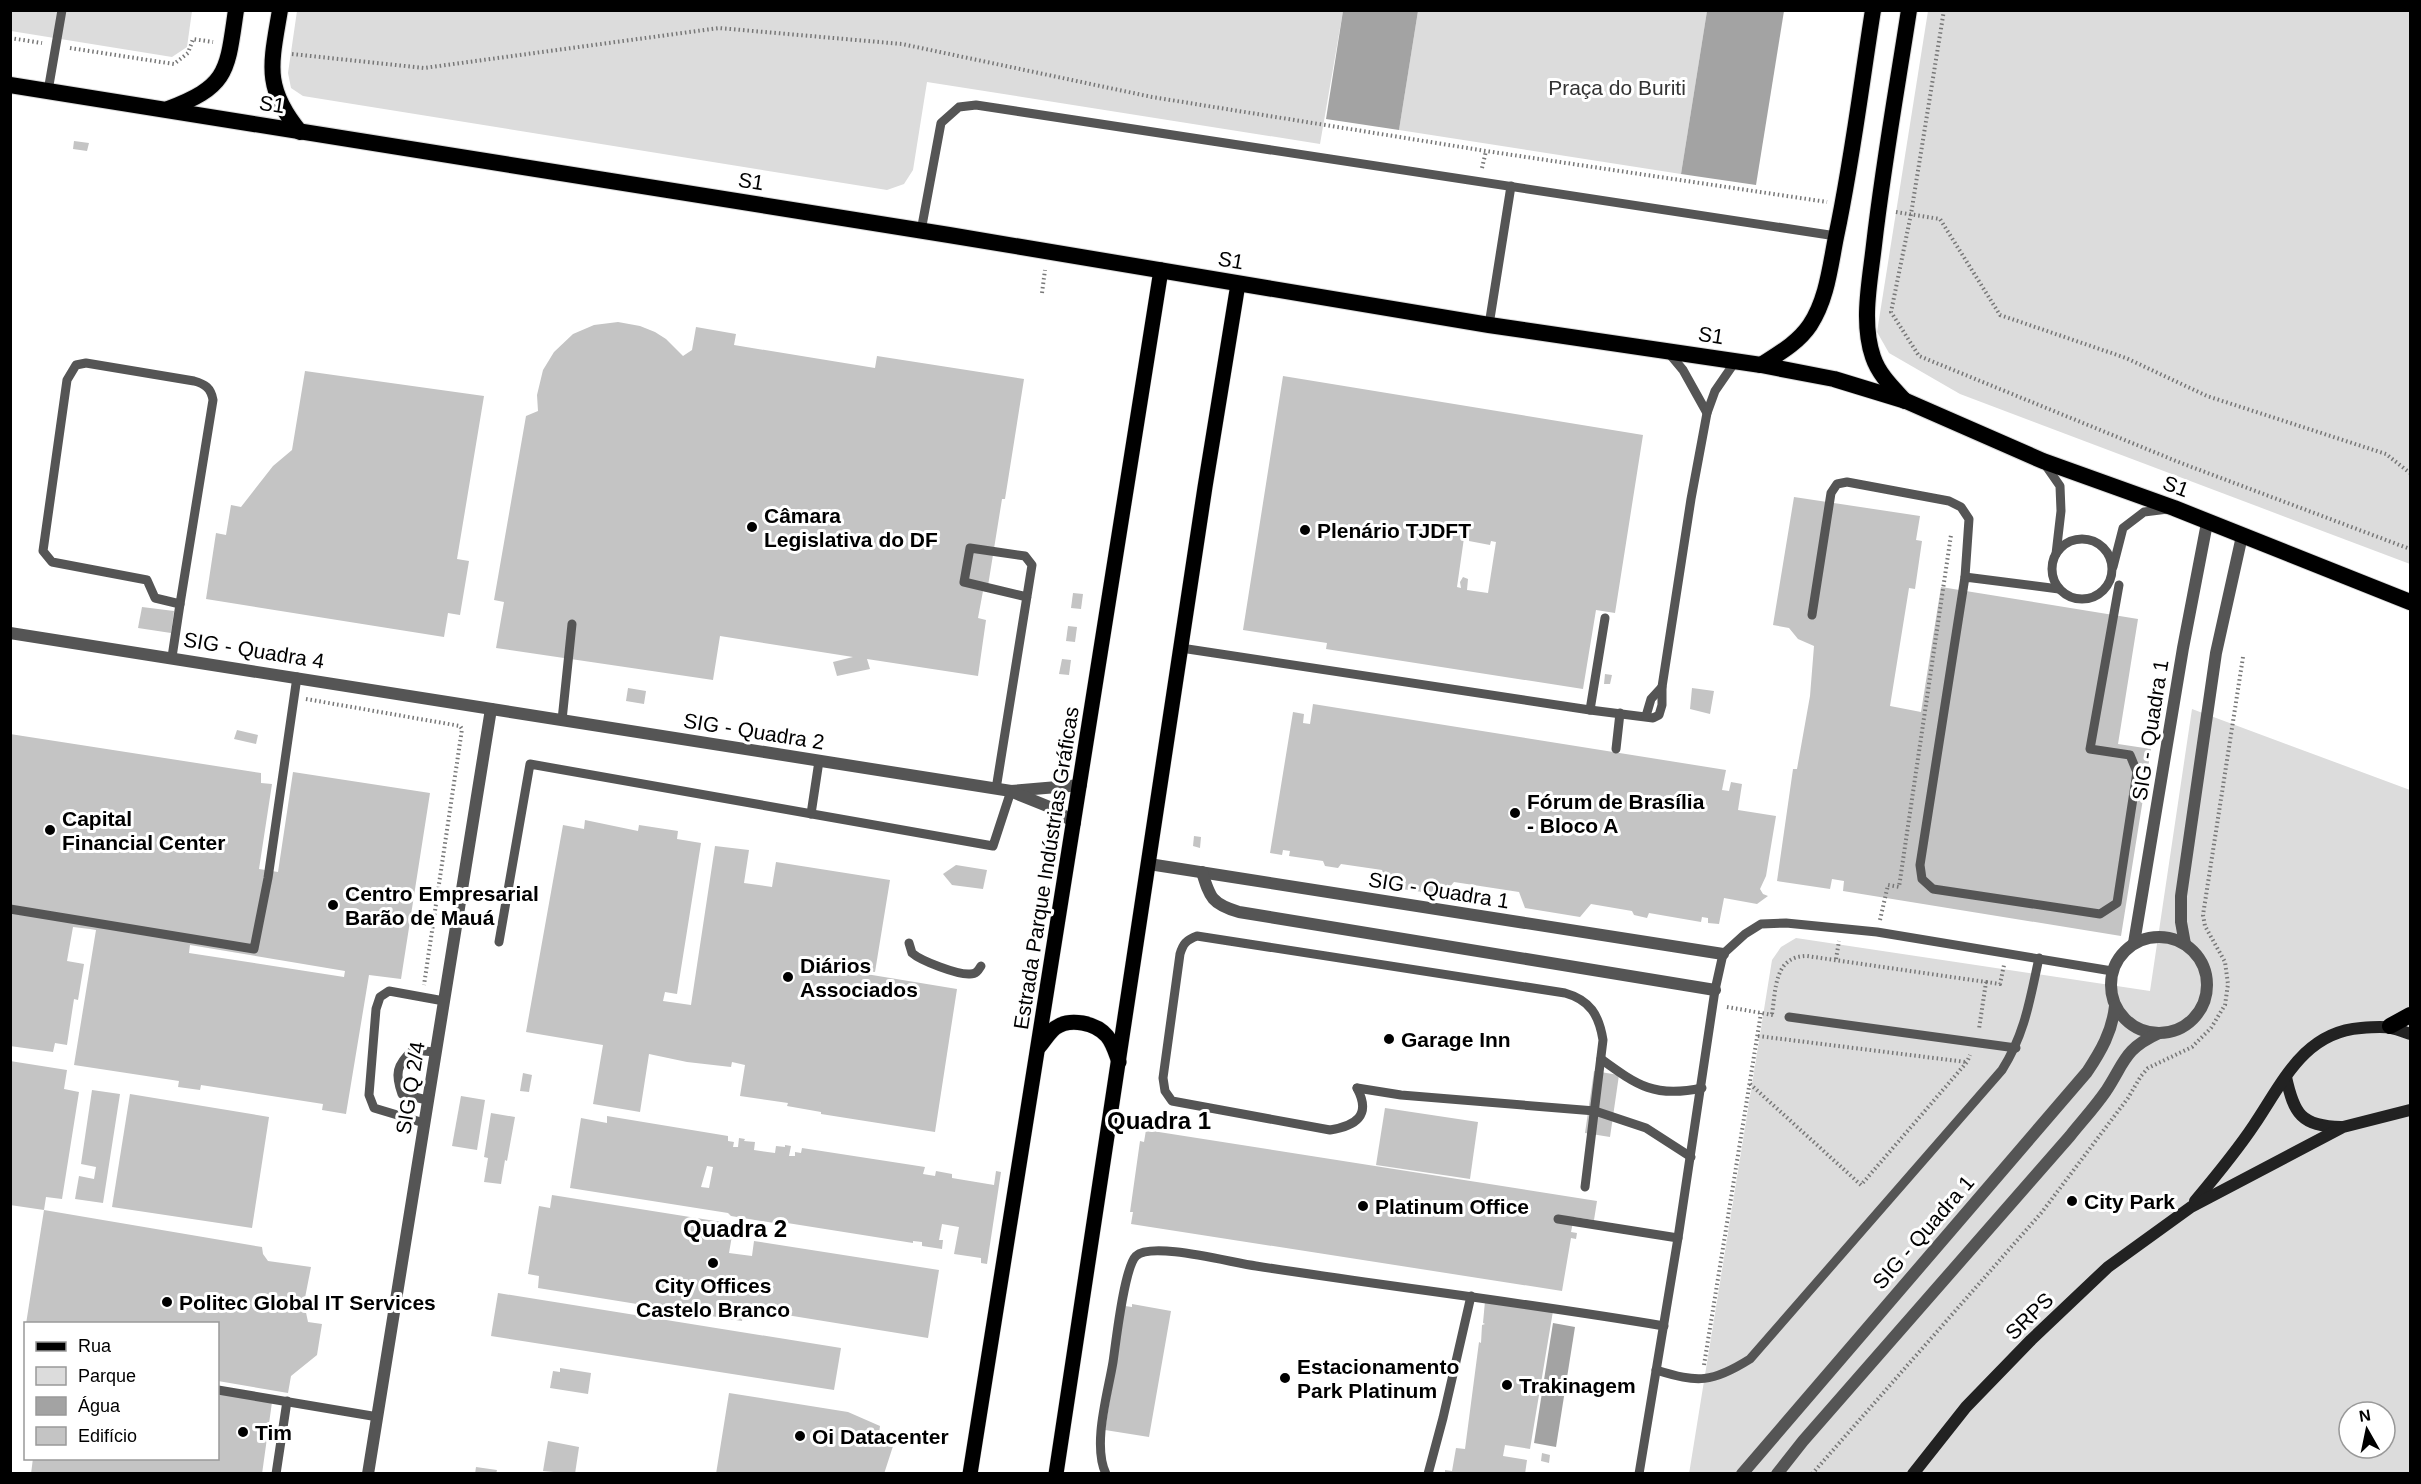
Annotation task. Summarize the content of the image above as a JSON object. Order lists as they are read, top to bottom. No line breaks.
{"streets":{"highway":["S1"],"main road":["Estrada Parque Indústrias Gráficas","SRPS"],"street":["SIG - Quadra 4","SIG - Quadra 1","SIG - Quadra 2","SIG Q 2/4"]},"crossings":[["S1","SIG - Quadra 1"],["S1","Estrada Parque Indústrias Gráficas"],["SIG - Quadra 4","SIG - Quadra 2"],["SIG - Quadra 4","SIG Q 2/4"],["SIG - Quadra 2","Estrada Parque Indústrias Gráficas"],["SIG - Quadra 2","SIG Q 2/4"]],"districts":["Quadra 1","Quadra 2"],"parks":["Praça do Buriti"],"places":["Câmara Legislativa do DF","Plenário TJDFT","Fórum de Brasília - Bloco A","Capital Financial Center","Centro Empresarial Barão de Mauá","Diários Associados","Garage Inn","City Park","Platinum Office","City Offices Castelo Branco","Politec Global IT Services","Estacionamento Park Platinum","Trakinagem","Tim","Oi Datacenter"],"legend":["Rua","Parque","Água","Edifício"],"north":"top"}
